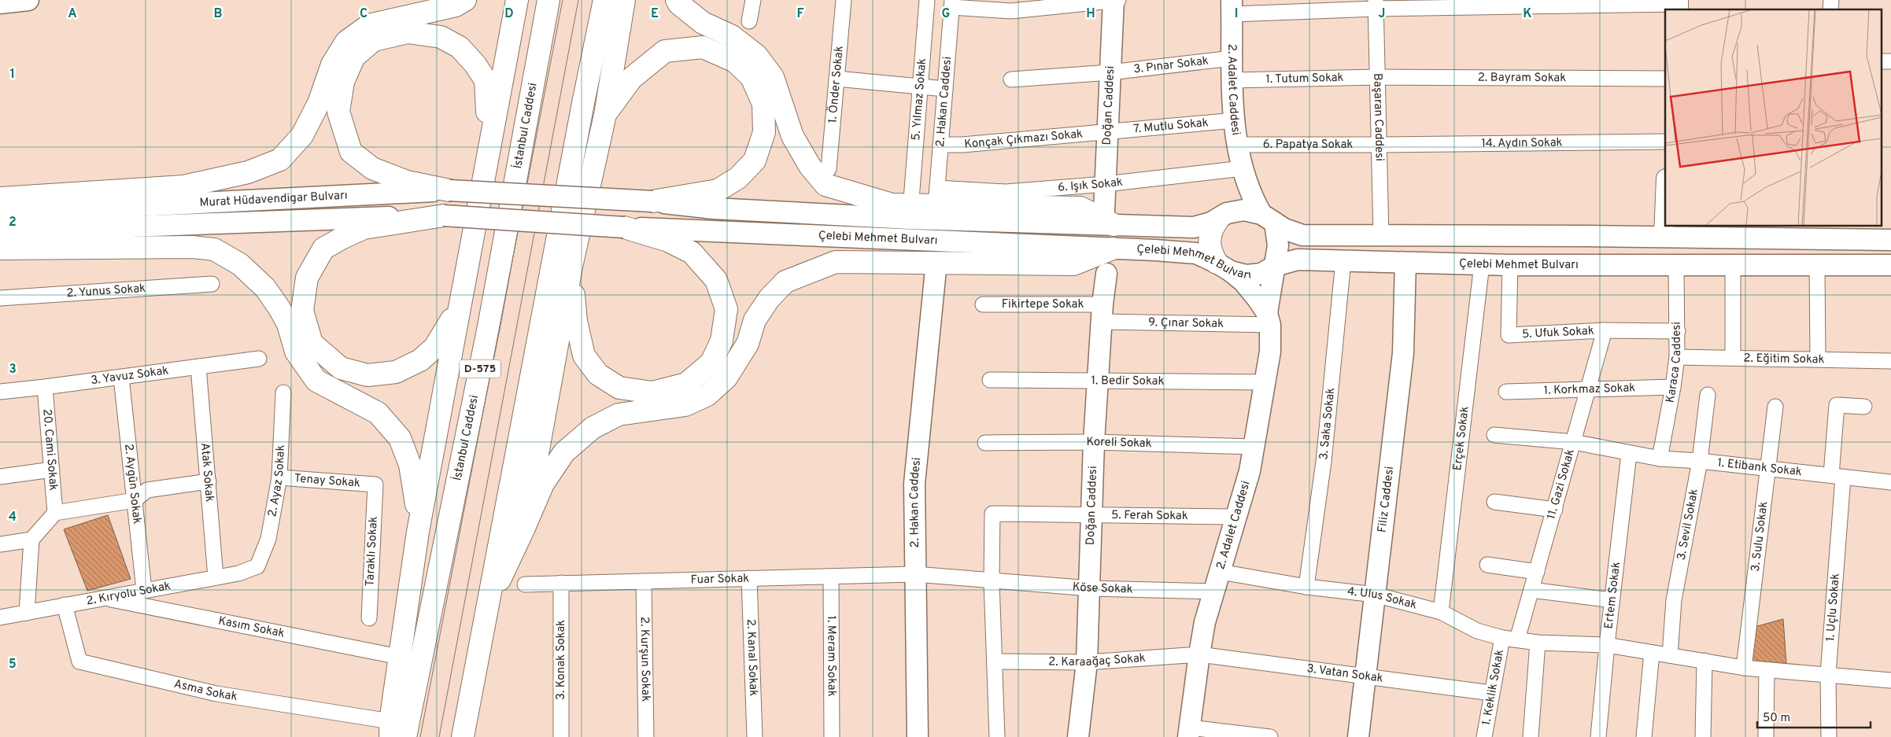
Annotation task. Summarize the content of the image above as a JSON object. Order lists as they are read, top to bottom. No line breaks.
{"streets":{"main road":["2. Adalet Caddesi","2. Hakan Caddesi","Doğan Caddesi","İstanbul Caddesi","Murat Hüdavendigar Bulvarı","Çelebi Mehmet Bulvarı","D-575","Filiz Caddesi"],"street":["3. Pınar Sokak","2. Bayram Sokak","1. Tutum Sokak","1. Önder Sokak","5. Yılmaz Sokak","Başaran Caddesi","7. Mutlu Sokak","Konçak Çıkmazı Sokak","14. Aydın Sokak","6. Papatya Sokak","6. Işık Sokak","2. Yunus Sokak","Fikirtepe Sokak","9. Çınar Sokak","5. Ufuk Sokak","2. Eğitim Sokak","Karaca Caddesi","3. Yavuz Sokak","1. Bedir Sokak","1. Korkmaz Sokak","3. Saka Sokak","Erçek Sokak","Koreli Sokak","20. Cami Sokak","1. Etibank Sokak","Atak Sokak","2. Ayaz Sokak","Tenay Sokak","2. Aygün Sokak","11. Gazi Sokak","5. Ferah Sokak","3. Sevil Sokak","3. Sulu Sokak","Taraklı Sokak","Fuar Sokak","Köse Sokak","2. Kıryolu Sokak","Ertem Sokak","4. Ulus Sokak","1. Uçlu Sokak","Kasım Sokak","1. Meram Sokak","2. Kanal Sokak","2. Kurşun Sokak","3. Konak Sokak","2. Karaağaç Sokak","3. Vatan Sokak","1. Keklik Sokak","Asma Sokak"]},"crossings":[["3. Pınar Sokak","2. Adalet Caddesi"],["3. Pınar Sokak","Doğan Caddesi"],["2. Bayram Sokak","1. Tutum Sokak"],["2. Bayram Sokak","Başaran Caddesi"],["1. Tutum Sokak","2. Adalet Caddesi"],["1. Tutum Sokak","Başaran Caddesi"],["2. Adalet Caddesi","7. Mutlu Sokak"],["2. Adalet Caddesi","6. Papatya Sokak"],["2. Adalet Caddesi","6. Işık Sokak"],["2. Adalet Caddesi","Çelebi Mehmet Bulvarı"],["2. Adalet Caddesi","9. Çınar Sokak"],["2. Adalet Caddesi","1. Bedir Sokak"],["2. Adalet Caddesi","Koreli Sokak"],["2. Adalet Caddesi","5. Ferah Sokak"],["2. Adalet Caddesi","Köse Sokak"],["2. Adalet Caddesi","4. Ulus Sokak"],["2. Adalet Caddesi","2. Karaağaç Sokak"],["2. Adalet Caddesi","3. Vatan Sokak"],["2. Hakan Caddesi","Konçak Çıkmazı Sokak"],["2. Hakan Caddesi","6. Işık Sokak"],["2. Hakan Caddesi","Fuar Sokak"],["2. Hakan Caddesi","Köse Sokak"],["Doğan Caddesi","7. Mutlu Sokak"],["Doğan Caddesi","Konçak Çıkmazı Sokak"],["Doğan Caddesi","6. Işık Sokak"],["Doğan Caddesi","Çelebi Mehmet Bulvarı"],["Doğan Caddesi","Fikirtepe Sokak"],["Doğan Caddesi","9. Çınar Sokak"],["Doğan Caddesi","1. Bedir Sokak"],["Doğan Caddesi","Koreli Sokak"],["Doğan Caddesi","5. Ferah Sokak"],["Doğan Caddesi","Köse Sokak"],["Doğan Caddesi","2. Karaağaç Sokak"],["Başaran Caddesi","14. Aydın Sokak"],["Başaran Caddesi","6. Papatya Sokak"],["Başaran Caddesi","Çelebi Mehmet Bulvarı"],["7. Mutlu Sokak","Konçak Çıkmazı Sokak"],["14. Aydın Sokak","6. Papatya Sokak"],["Murat Hüdavendigar Bulvarı","Çelebi Mehmet Bulvarı"],["Çelebi Mehmet Bulvarı","5. Ufuk Sokak"],["Çelebi Mehmet Bulvarı","Karaca Caddesi"],["Çelebi Mehmet Bulvarı","3. Saka Sokak"],["Çelebi Mehmet Bulvarı","Erçek Sokak"],["Çelebi Mehmet Bulvarı","Filiz Caddesi"],["Fikirtepe Sokak","9. Çınar Sokak"],["5. Ufuk Sokak","Karaca Caddesi"],["5. Ufuk Sokak","11. Gazi Sokak"],["2. Eğitim Sokak","Karaca Caddesi"],["Karaca Caddesi","1. Korkmaz Sokak"],["Karaca Caddesi","1. Etibank Sokak"],["3. Yavuz Sokak","20. Cami Sokak"],["3. Yavuz Sokak","Atak Sokak"],["3. Yavuz Sokak","2. Aygün Sokak"],["1. Korkmaz Sokak","11. Gazi Sokak"],["3. Saka Sokak","4. Ulus Sokak"],["Erçek Sokak","4. Ulus Sokak"],["1. Etibank Sokak","11. Gazi Sokak"],["1. Etibank Sokak","3. Sevil Sokak"],["1. Etibank Sokak","3. Sulu Sokak"],["1. Etibank Sokak","Ertem Sokak"],["1. Etibank Sokak","1. Uçlu Sokak"],["Atak Sokak","2. Kıryolu Sokak"],["2. Ayaz Sokak","Tenay Sokak"],["2. Ayaz Sokak","2. Kıryolu Sokak"],["Tenay Sokak","Taraklı Sokak"],["2. Aygün Sokak","2. Kıryolu Sokak"],["11. Gazi Sokak","4. Ulus Sokak"],["11. Gazi Sokak","1. Keklik Sokak"],["Filiz Caddesi","4. Ulus Sokak"],["Filiz Caddesi","3. Vatan Sokak"],["5. Ferah Sokak","Köse Sokak"],["3. Sevil Sokak","4. Ulus Sokak"],["3. Sulu Sokak","4. Ulus Sokak"],["Fuar Sokak","Köse Sokak"],["Fuar Sokak","1. Meram Sokak"],["Fuar Sokak","2. Kanal Sokak"],["Fuar Sokak","2. Kurşun Sokak"],["Fuar Sokak","3. Konak Sokak"],["2. Kıryolu Sokak","Kasım Sokak"],["2. Kıryolu Sokak","Asma Sokak"],["Ertem Sokak","4. Ulus Sokak"],["4. Ulus Sokak","1. Uçlu Sokak"],["4. Ulus Sokak","1. Keklik Sokak"],["2. Karaağaç Sokak","3. Vatan Sokak"],["3. Vatan Sokak","1. Keklik Sokak"]],"scale_bar":"50 m","grid":{"columns":["A","B","C","D","E","F","G","H","I","J","K"],"rows":["1","2","3","4","5"]}}
